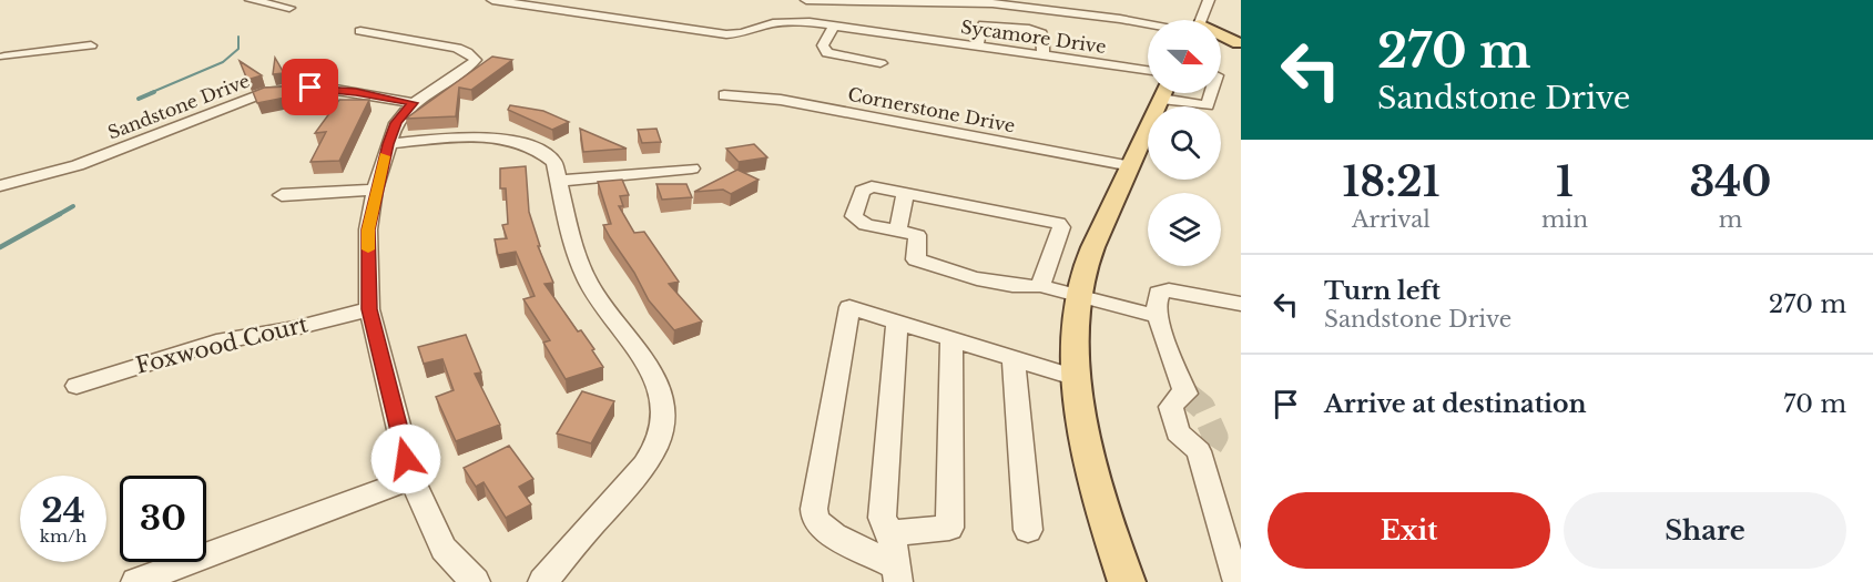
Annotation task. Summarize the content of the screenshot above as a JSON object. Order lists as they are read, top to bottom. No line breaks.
{"streets":{"street":["Sycamore Drive","Sandstone Drive","Cornerstone Drive","Foxwood Court"]},"north":"right","page":{"turn":["270 m","Sandstone Drive"],"eta":["18:21","Arrival","1","min","340","m"],"list":[{"name":"Turn left","note":"Sandstone Drive","value":"270 m"},{"name":"Arrive at destination","value":"70 m"}],"speed":"24 km/h","limit":"30","buttons":["Exit","Share"]}}
